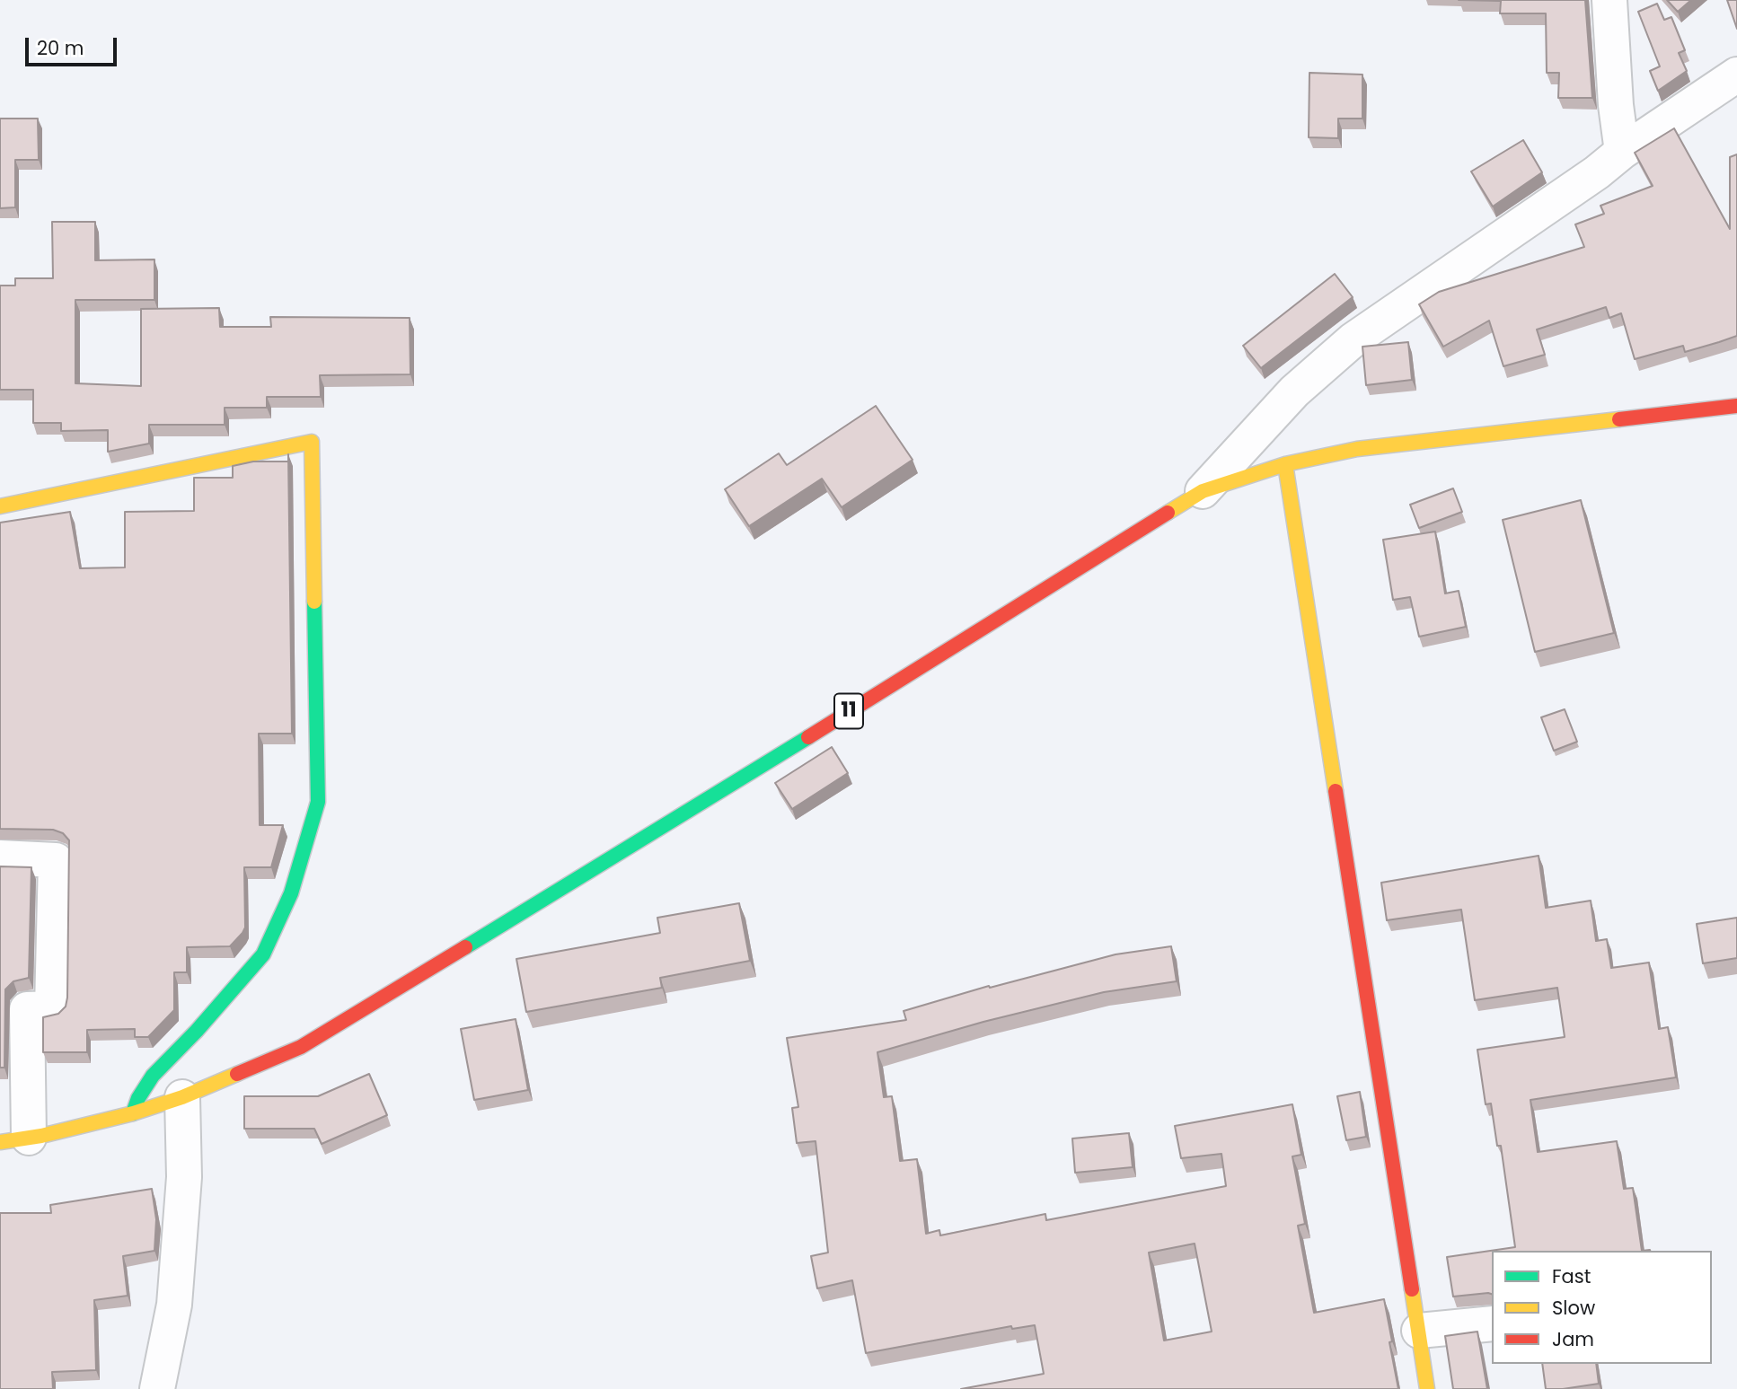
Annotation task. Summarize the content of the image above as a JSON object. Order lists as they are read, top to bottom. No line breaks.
{"streets":{"main road":["11"]},"legend":["Fast","Slow","Jam"],"scale_bar":"20 m"}
